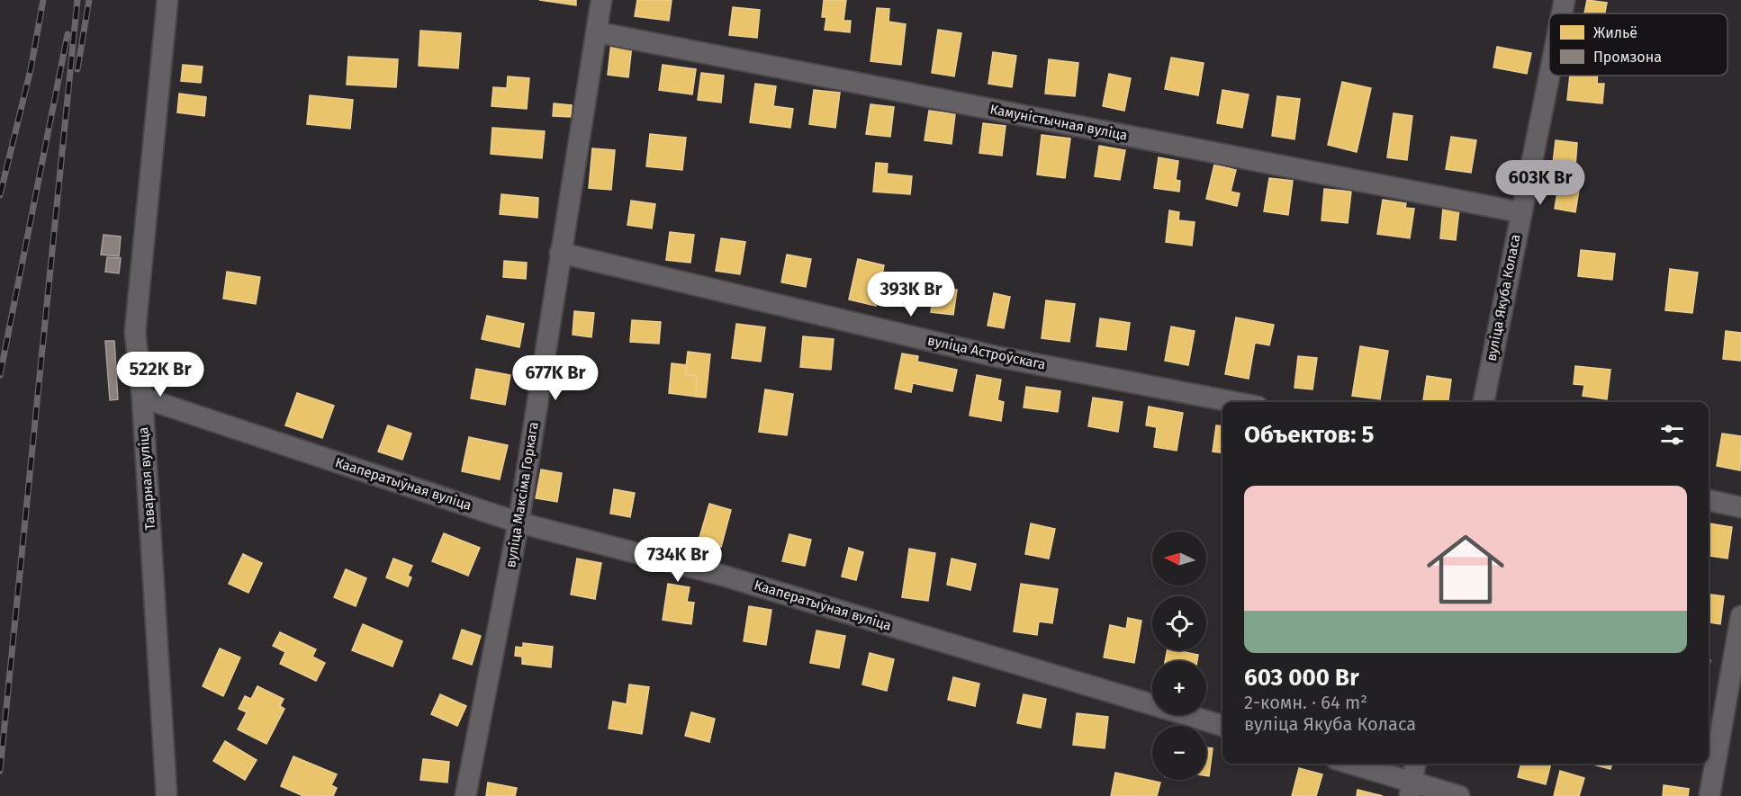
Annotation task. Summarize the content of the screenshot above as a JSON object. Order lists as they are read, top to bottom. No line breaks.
{"streets":{"street":["Камуністычная вуліца","вуліца Якуба Коласа","вуліца Астроўскага","Таварная вуліца","Кааператыўная вуліца","вуліца Максіма Горкага"]},"crossings":[["Камуністычная вуліца","вуліца Якуба Коласа"],["Камуністычная вуліца","вуліца Максіма Горкага"],["вуліца Астроўскага","вуліца Максіма Горкага"],["Таварная вуліца","Кааператыўная вуліца"],["Кааператыўная вуліца","вуліца Максіма Горкага"]],"legend":["Жильё","Промзона"],"north":"left","page":{"price":["603K Br","393K Br","522K Br","677K Br","734K Br"],"heading":"Объектов: 5","list":[{"name":"603 000 Br","note":"2-комн. · 64 m² · вуліца Якуба Коласа"}],"map_buttons":["+","−"]}}
